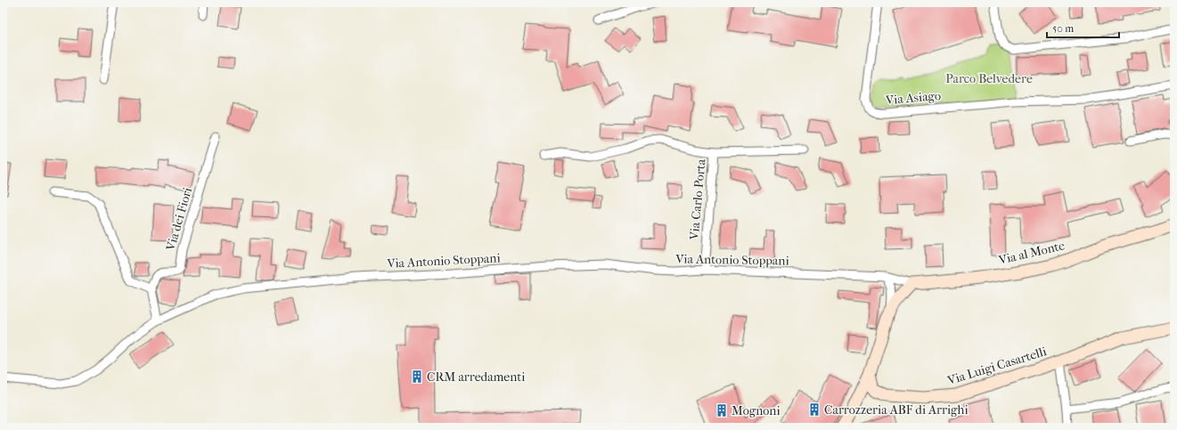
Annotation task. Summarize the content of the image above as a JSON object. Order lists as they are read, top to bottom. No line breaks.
{"streets":{"main road":["Via al Monte","Via Luigi Casartelli"],"street":["Via Asiago","Via Carlo Porta","Via dei Fiori","Via Antonio Stoppani"]},"crossings":[["Via Carlo Porta","Via Antonio Stoppani"],["Via al Monte","Via Antonio Stoppani"]],"parks":["Parco Belvedere"],"places":{"building":["CRM arredamenti","Carrozzeria ABF di Arrighi","Mognoni"]},"scale_bar":"50 m"}
